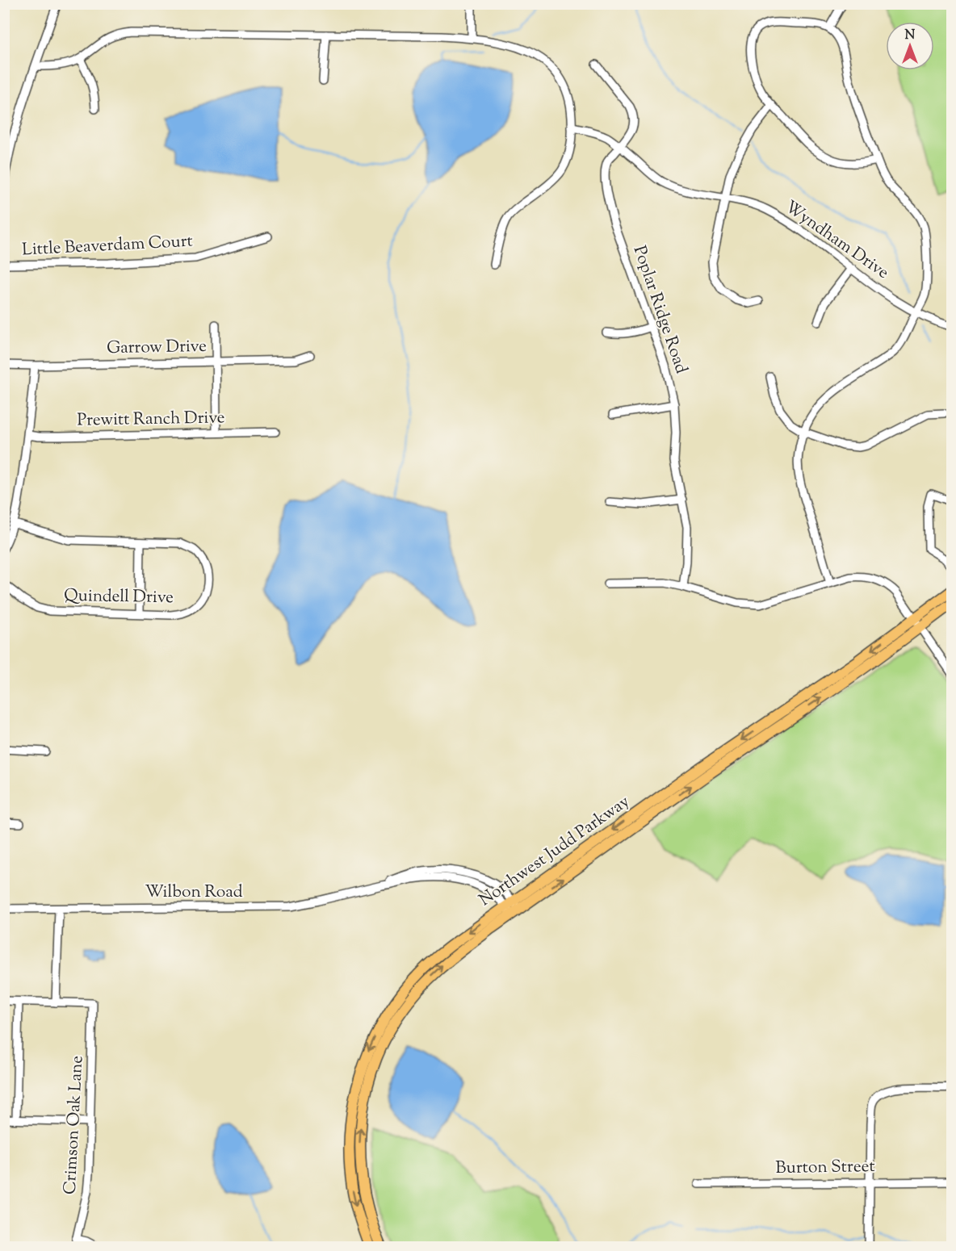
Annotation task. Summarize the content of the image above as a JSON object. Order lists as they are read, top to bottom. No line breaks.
{"streets":{"highway":["Northwest Judd Parkway"],"street":["Wyndham Drive","Little Beaverdam Court","Poplar Ridge Road","Garrow Drive","Prewitt Ranch Drive","Quindell Drive","Wilbon Road","Crimson Oak Lane","Burton Street"]},"crossings":[["Wyndham Drive","Poplar Ridge Road"],["Northwest Judd Parkway","Wilbon Road"]],"north":"top"}
